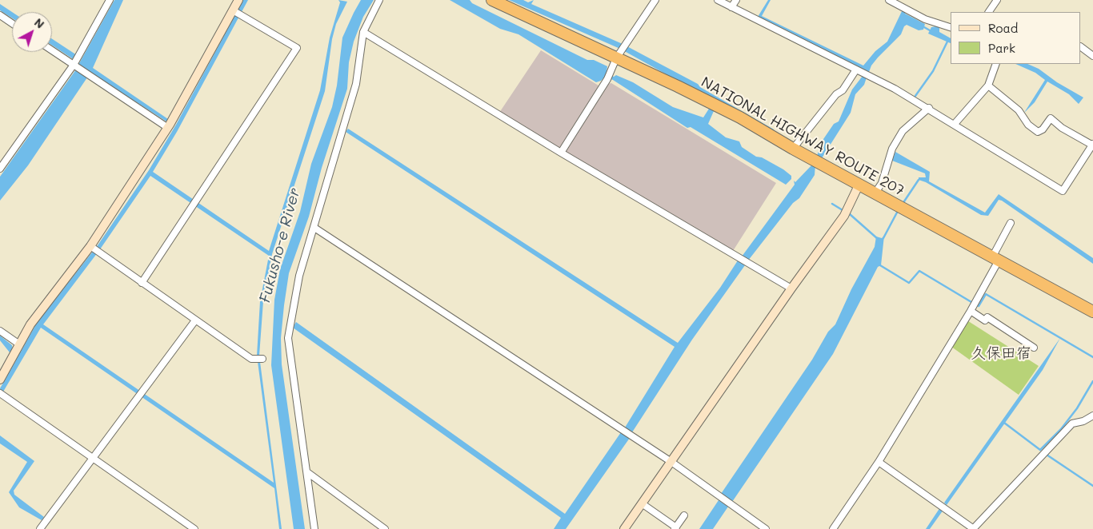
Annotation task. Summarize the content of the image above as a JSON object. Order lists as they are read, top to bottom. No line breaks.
{"streets":{"highway":["NATIONAL HIGHWAY ROUTE 207"]},"districts":["久保田宿"],"water":["Fukusho-e River"],"legend":["Road","Park"],"north":"top right"}
